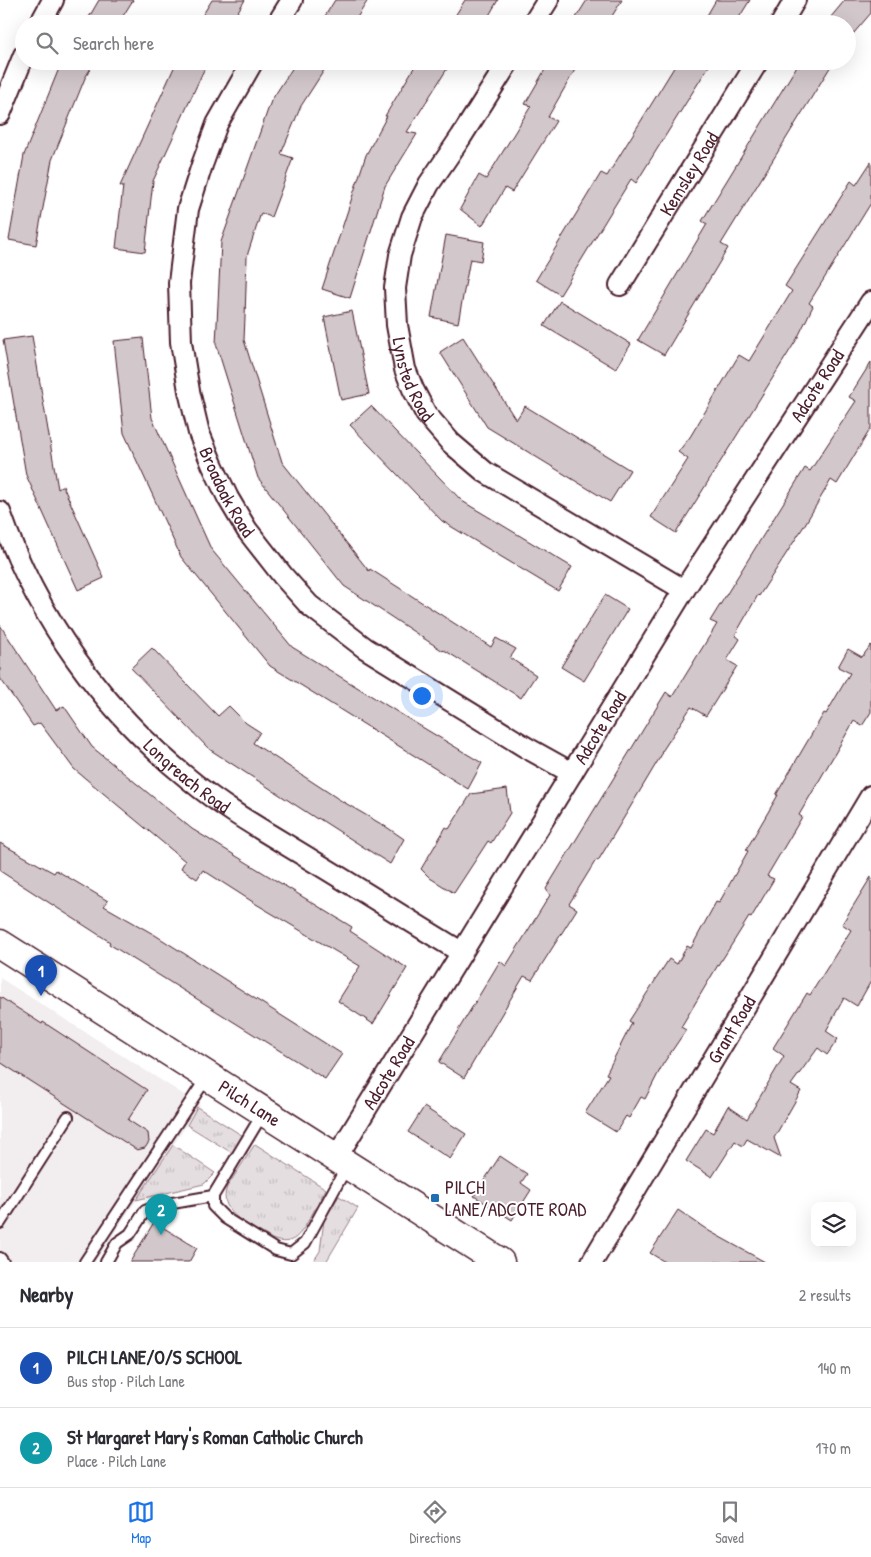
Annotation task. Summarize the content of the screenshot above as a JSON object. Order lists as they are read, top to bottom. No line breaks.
{"streets":{"street":["Kemsley Road","Lynsted Road","Adcote Road","Broadoak Road","Longreach Road","Grant Road","Pilch Lane"]},"crossings":[["Lynsted Road","Adcote Road"],["Adcote Road","Broadoak Road"],["Adcote Road","Longreach Road"],["Adcote Road","Pilch Lane"]],"places":{"transit":["PILCH LANE/ADCOTE ROAD"]},"page":{"search":"Search here","pins":["1","2"],"heading":["Nearby","2 results"],"list":[{"mark":"1","name":"PILCH LANE/O/S SCHOOL","note":"Bus stop · Pilch Lane","value":"140 m"},{"mark":"2","name":"St Margaret Mary's Roman Catholic Church","note":"Place · Pilch Lane","value":"170 m"}],"nav":["Map","Directions","Saved"]}}
